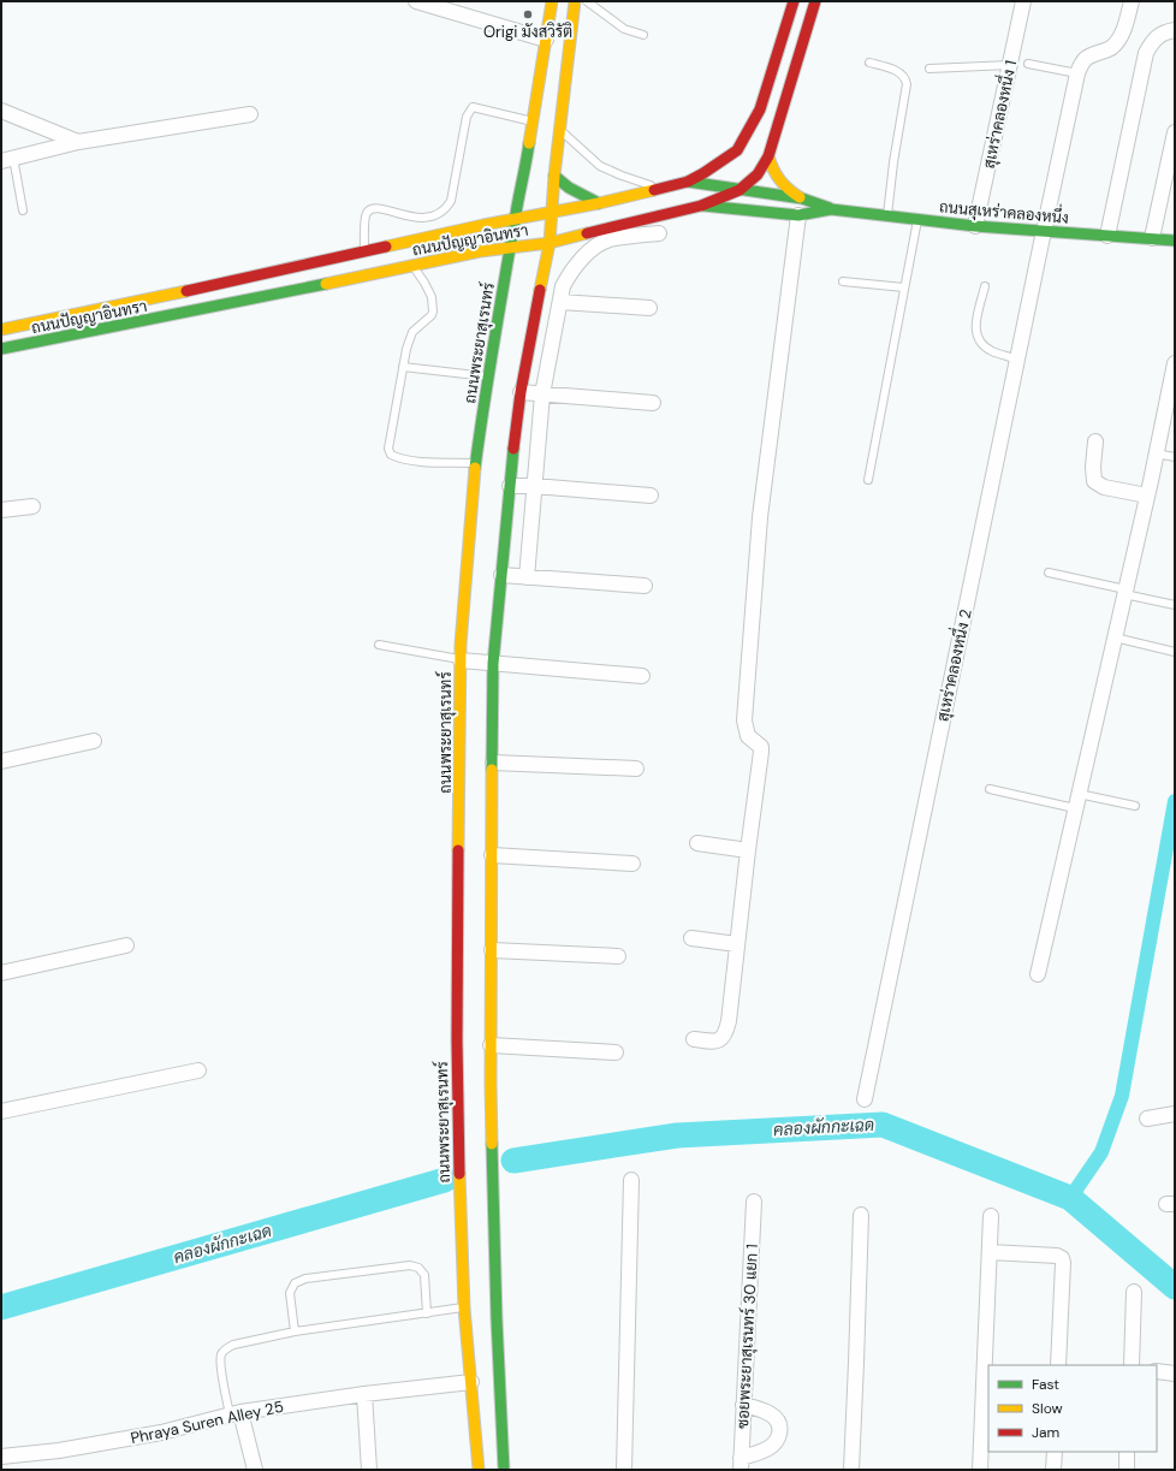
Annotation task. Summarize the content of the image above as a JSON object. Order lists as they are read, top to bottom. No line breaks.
{"streets":{"street":["สุเหร่าคลองหนึ่ง 1","ถนนสุเหร่าคลองหนึ่ง","ถนนปัญญาอินทรา","ถนนพระยาสุเรนทร์","สุเหร่าคลองหนึ่ง 2","ซอยพระยาสุเรนทร์ 30 แยก 1","Phraya Suren Alley 25"]},"crossings":[["สุเหร่าคลองหนึ่ง 1","ถนนสุเหร่าคลองหนึ่ง"],["ถนนสุเหร่าคลองหนึ่ง","ถนนปัญญาอินทรา"],["ถนนสุเหร่าคลองหนึ่ง","สุเหร่าคลองหนึ่ง 2"],["ถนนปัญญาอินทรา","ถนนพระยาสุเรนทร์"],["ถนนพระยาสุเรนทร์","Phraya Suren Alley 25"]],"water":["คลองผักกะเฉด"],"places":["Origi มังสวิรัติ"],"legend":["Fast","Slow","Jam"]}
